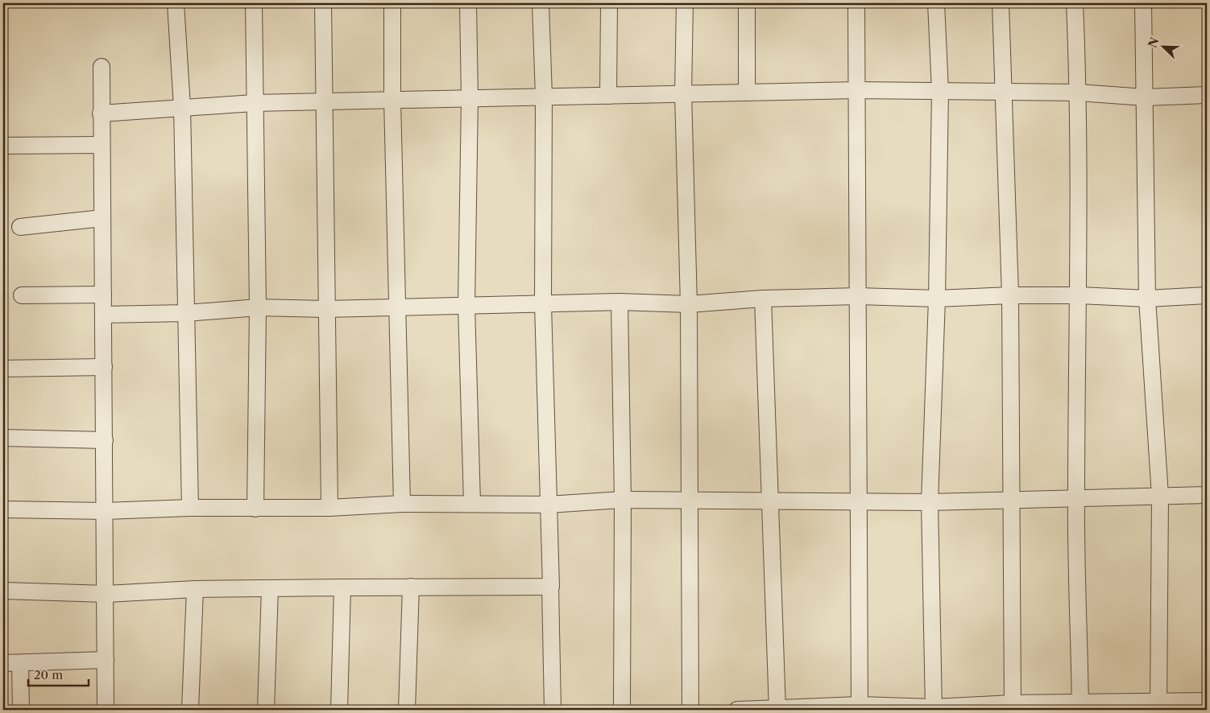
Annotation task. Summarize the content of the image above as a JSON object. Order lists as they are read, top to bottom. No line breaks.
{"scale_bar":"20 m","north":"top left"}
